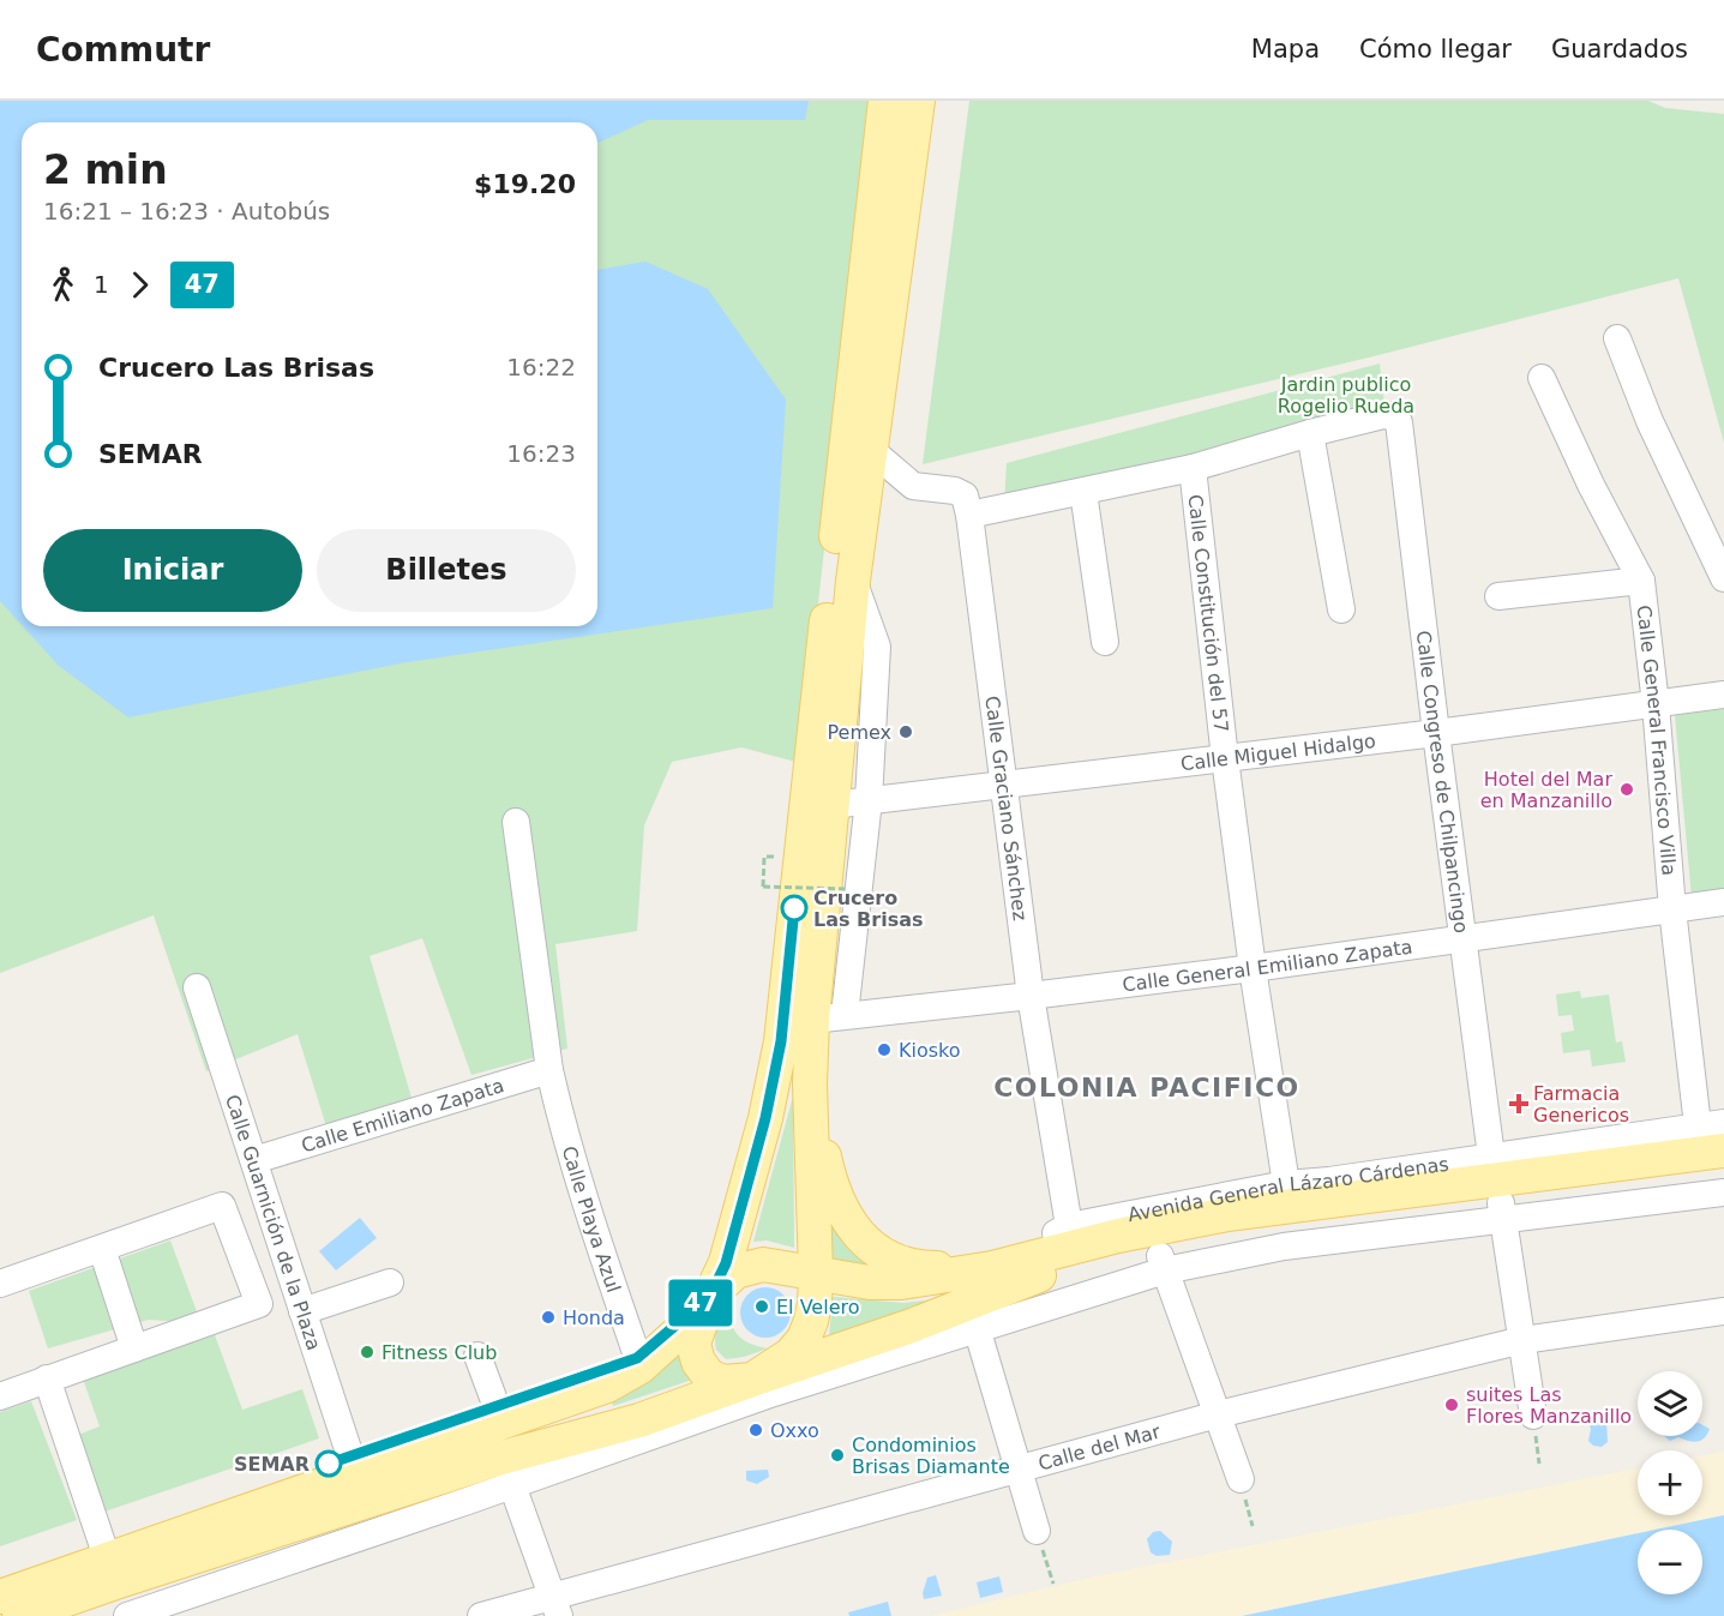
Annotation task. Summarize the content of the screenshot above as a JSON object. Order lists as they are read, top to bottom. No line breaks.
{"streets":{"main road":["Avenida General Lázaro Cárdenas"],"street":["Calle Constitución del 57","Calle General Francisco Villa","Calle Miguel Hidalgo","Calle Congreso de Chilpancingo","Calle Graciano Sánchez","Calle General Emiliano Zapata","Calle Emiliano Zapata","Calle Playa Azul","Calle Guarnición de la Plaza","Calle del Mar"]},"crossings":[["Calle Constitución del 57","Calle Miguel Hidalgo"],["Calle Constitución del 57","Calle General Emiliano Zapata"],["Calle Constitución del 57","Avenida General Lázaro Cárdenas"],["Calle General Francisco Villa","Calle Miguel Hidalgo"],["Calle General Francisco Villa","Calle General Emiliano Zapata"],["Calle General Francisco Villa","Avenida General Lázaro Cárdenas"],["Calle Miguel Hidalgo","Calle Congreso de Chilpancingo"],["Calle Miguel Hidalgo","Calle Graciano Sánchez"],["Calle Congreso de Chilpancingo","Calle General Emiliano Zapata"],["Calle Congreso de Chilpancingo","Avenida General Lázaro Cárdenas"],["Calle Graciano Sánchez","Calle General Emiliano Zapata"],["Calle Graciano Sánchez","Avenida General Lázaro Cárdenas"],["Calle Emiliano Zapata","Calle Playa Azul"],["Calle Emiliano Zapata","Calle Guarnición de la Plaza"]],"districts":["COLONIA PACIFICO"],"parks":["Jardin publico Rogelio Rueda"],"places":{"other":["Pemex","Hotel del Mar en Manzanillo","Crucero Las Brisas","Kiosko","El Velero","Honda","Fitness Club","suites Las Flores Manzanillo","Oxxo","Condominios Brisas Diamante","SEMAR"],"health":["Farmacia Genericos"]},"lines":["bus line 47"],"page":{"header":"Commutr","nav":["Mapa","Cómo llegar","Guardados"],"on_map":"47","heading":["2 min","16:21 – 16:23 · Autobús","$19.20"],"legs":["1","47"],"list":[{"name":"Crucero Las Brisas","value":"16:22"},{"name":"SEMAR","value":"16:23"}],"buttons":["Iniciar","Billetes"],"map_buttons":["+","−"]}}
